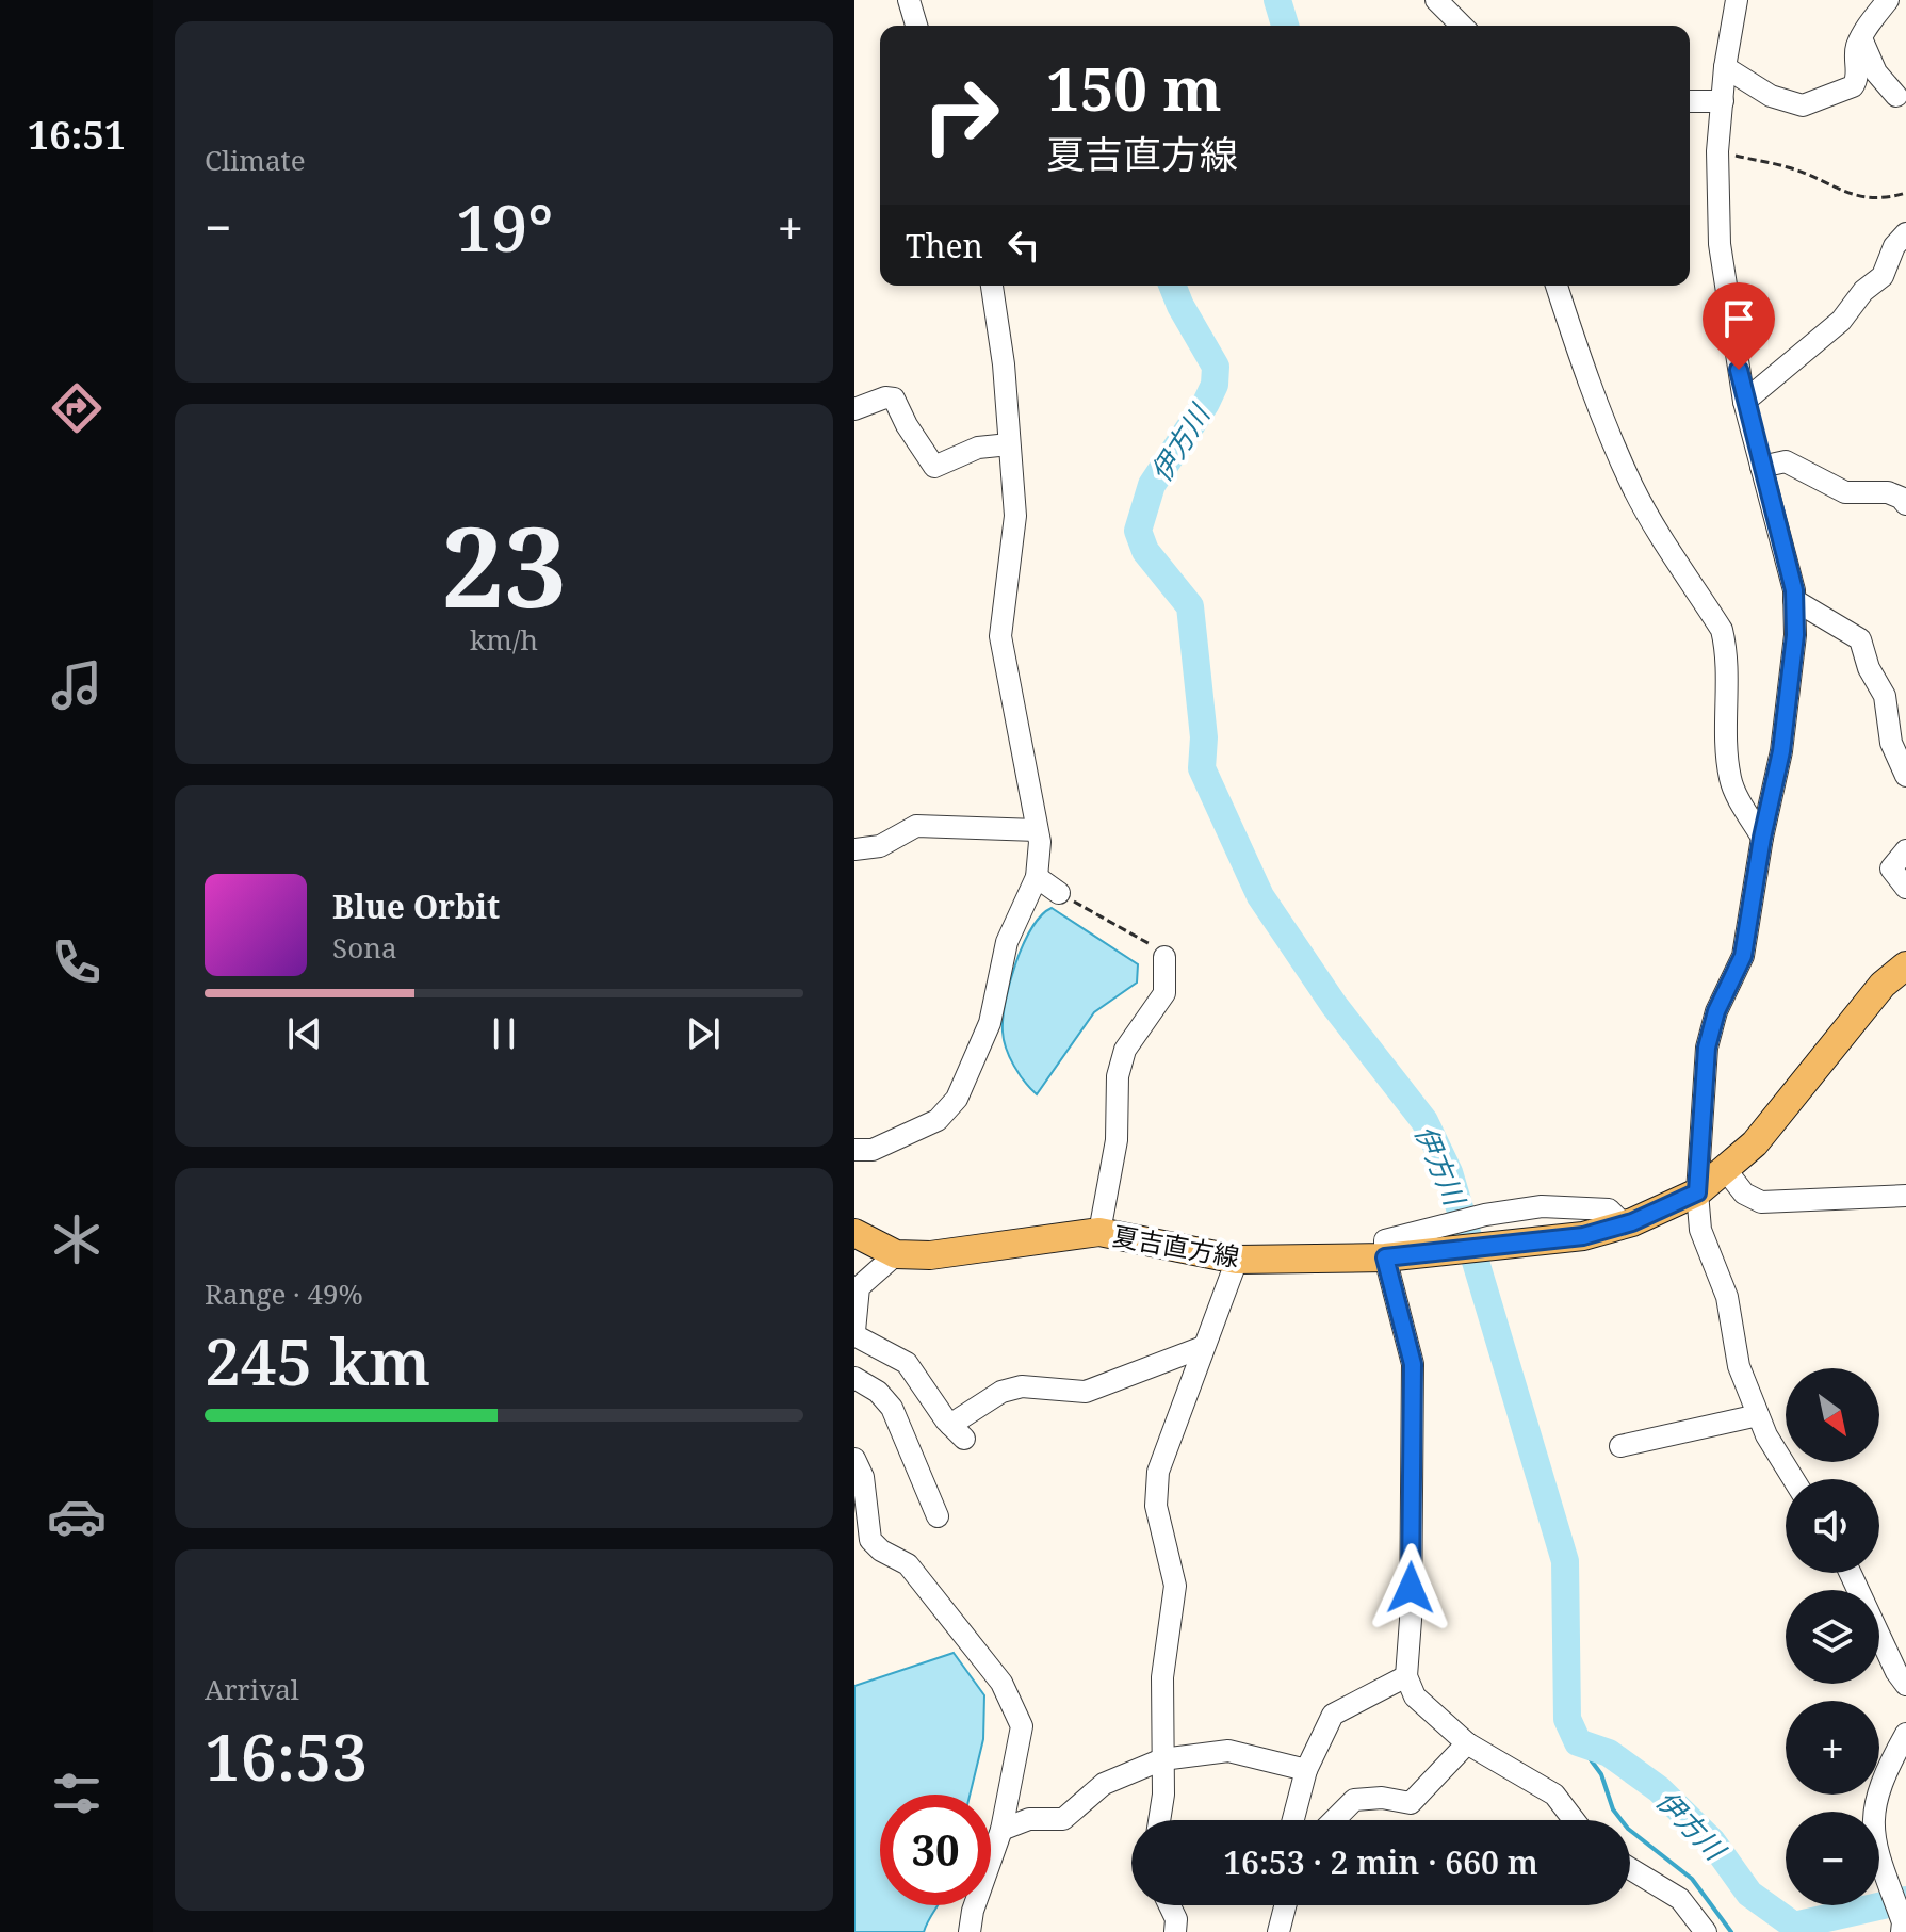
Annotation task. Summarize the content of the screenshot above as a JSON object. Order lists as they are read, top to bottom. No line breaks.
{"streets":{"main road":["夏吉直方線"]},"water":["伊方川"],"north":"bottom right","page":{"tabs":"16:51","tile":["Climate",["23","km/h"],["Range · 49%","245 km"],["Arrival","16:53"]],"turn":["150 m","夏吉直方線"],"heat":["−","19°","+"],"then":"Then","song":["Blue Orbit","Sona"],"map_buttons":["+","−"],"limit":"30","trip":"16:53 · 2 min · 660 m"}}
